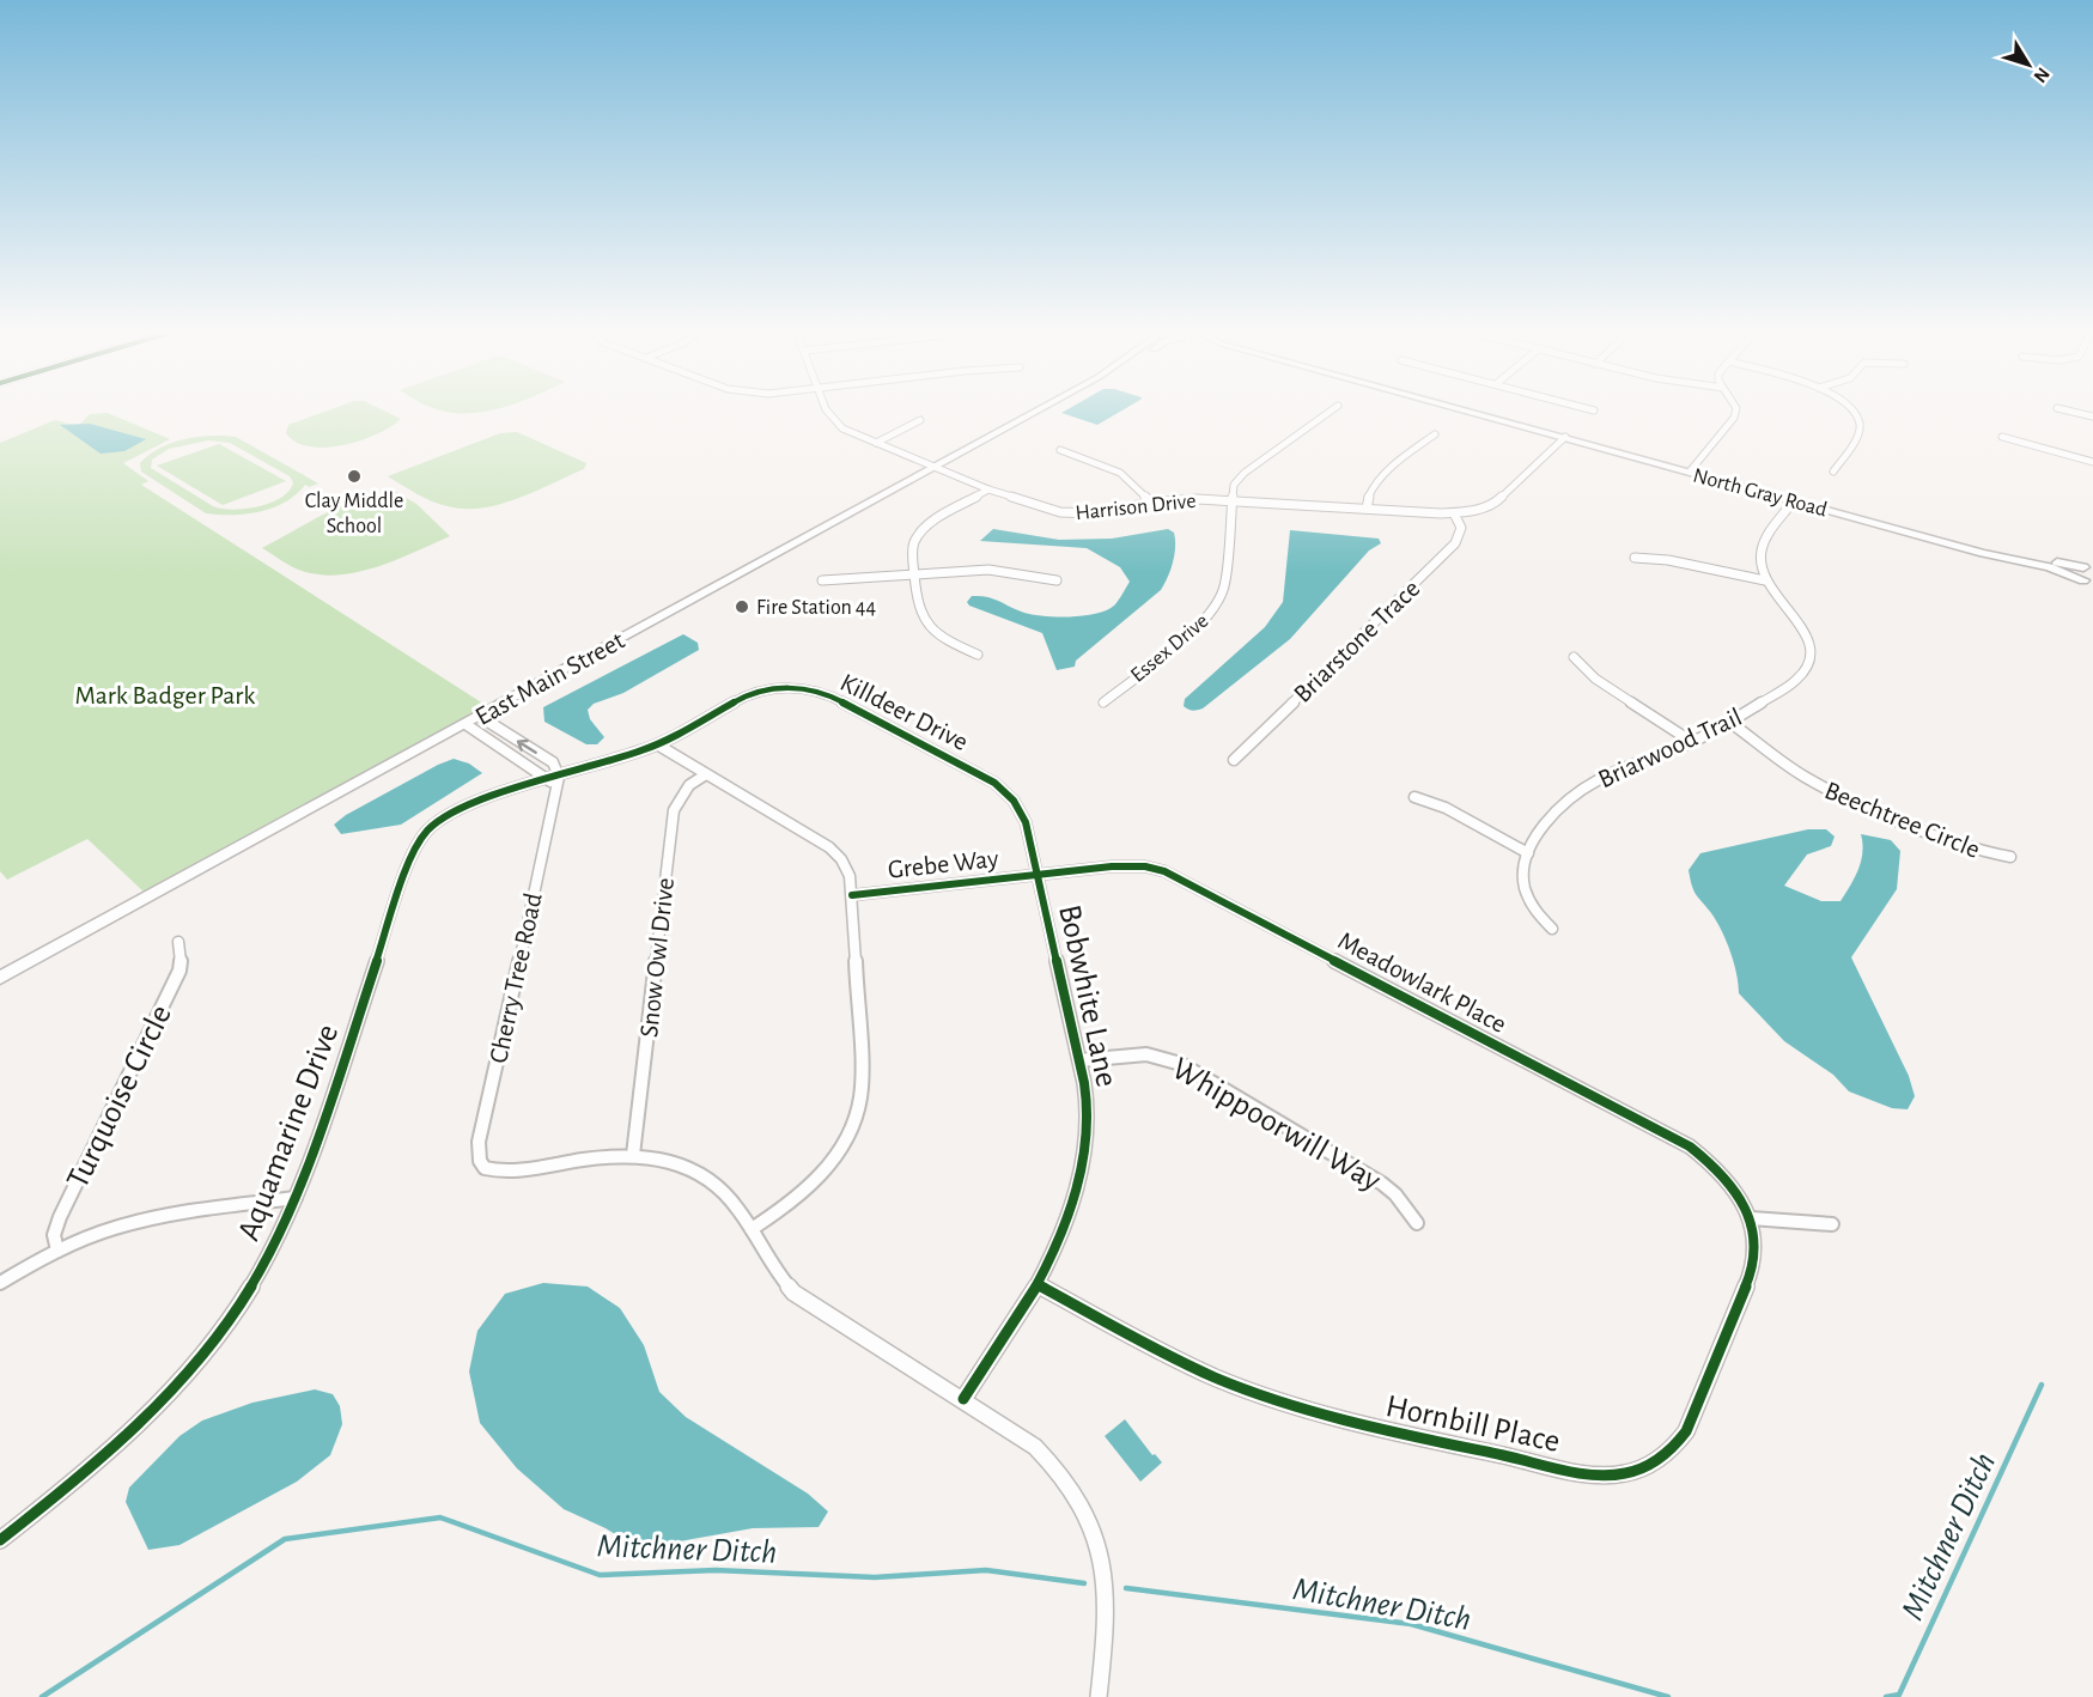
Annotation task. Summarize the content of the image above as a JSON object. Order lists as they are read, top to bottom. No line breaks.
{"streets":{"main road":["North Gray Road","East Main Street"],"street":["Harrison Drive","Briarstone Trace","Essex Drive","Killdeer Drive","Briarwood Trail","Beechtree Circle","Grebe Way","Snow Owl Drive","Cherry Tree Road","Meadowlark Place","Bobwhite Lane","Turquoise Circle","Whippoorwill Way","Aquamarine Drive","Hornbill Place"]},"crossings":[["North Gray Road","Harrison Drive"],["Harrison Drive","Briarstone Trace"],["Harrison Drive","Essex Drive"],["Harrison Drive","East Main Street"],["Killdeer Drive","Grebe Way"],["Killdeer Drive","Cherry Tree Road"],["Killdeer Drive","Meadowlark Place"],["Killdeer Drive","Bobwhite Lane"],["Killdeer Drive","Aquamarine Drive"],["Briarwood Trail","Beechtree Circle"],["Grebe Way","Meadowlark Place"],["Grebe Way","Bobwhite Lane"],["Snow Owl Drive","Cherry Tree Road"],["Cherry Tree Road","Aquamarine Drive"],["Meadowlark Place","Bobwhite Lane"],["Meadowlark Place","Hornbill Place"],["Bobwhite Lane","Whippoorwill Way"],["Bobwhite Lane","Hornbill Place"]],"water":["Mitchner Ditch"],"parks":["Mark Badger Park"],"places":["Clay Middle School","Fire Station 44"],"north":"bottom right"}
